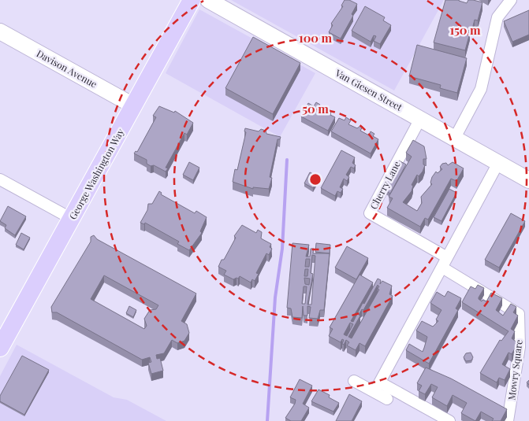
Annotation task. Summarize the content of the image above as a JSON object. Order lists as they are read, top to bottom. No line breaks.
{"streets":{"main road":["Davison Avenue","Van Giesen Street","George Washington Way"],"street":["Cherry Lane","Mowry Square"]},"crossings":[["Davison Avenue","George Washington Way"],["Van Giesen Street","Cherry Lane"]],"rings":["150 m","100 m","50 m"]}
